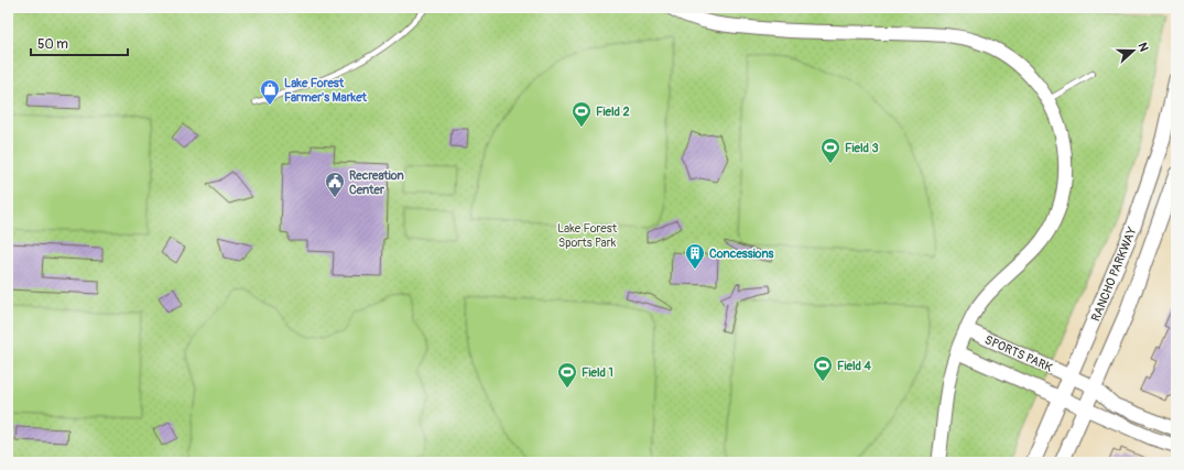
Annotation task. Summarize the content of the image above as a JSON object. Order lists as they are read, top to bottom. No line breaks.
{"streets":{"main road":["RANCHO PARKWAY"],"street":["SPORTS PARK"]},"crossings":[["RANCHO PARKWAY","SPORTS PARK"]],"parks":["Lake Forest Sports Park"],"places":{"shop":["Lake Forest Farmer's Market"],"sports":["Field 2","Field 3","Field 4","Field 1"],"public building":["Recreation Center"],"building":["Concessions"]},"scale_bar":"50 m","north":"right"}
